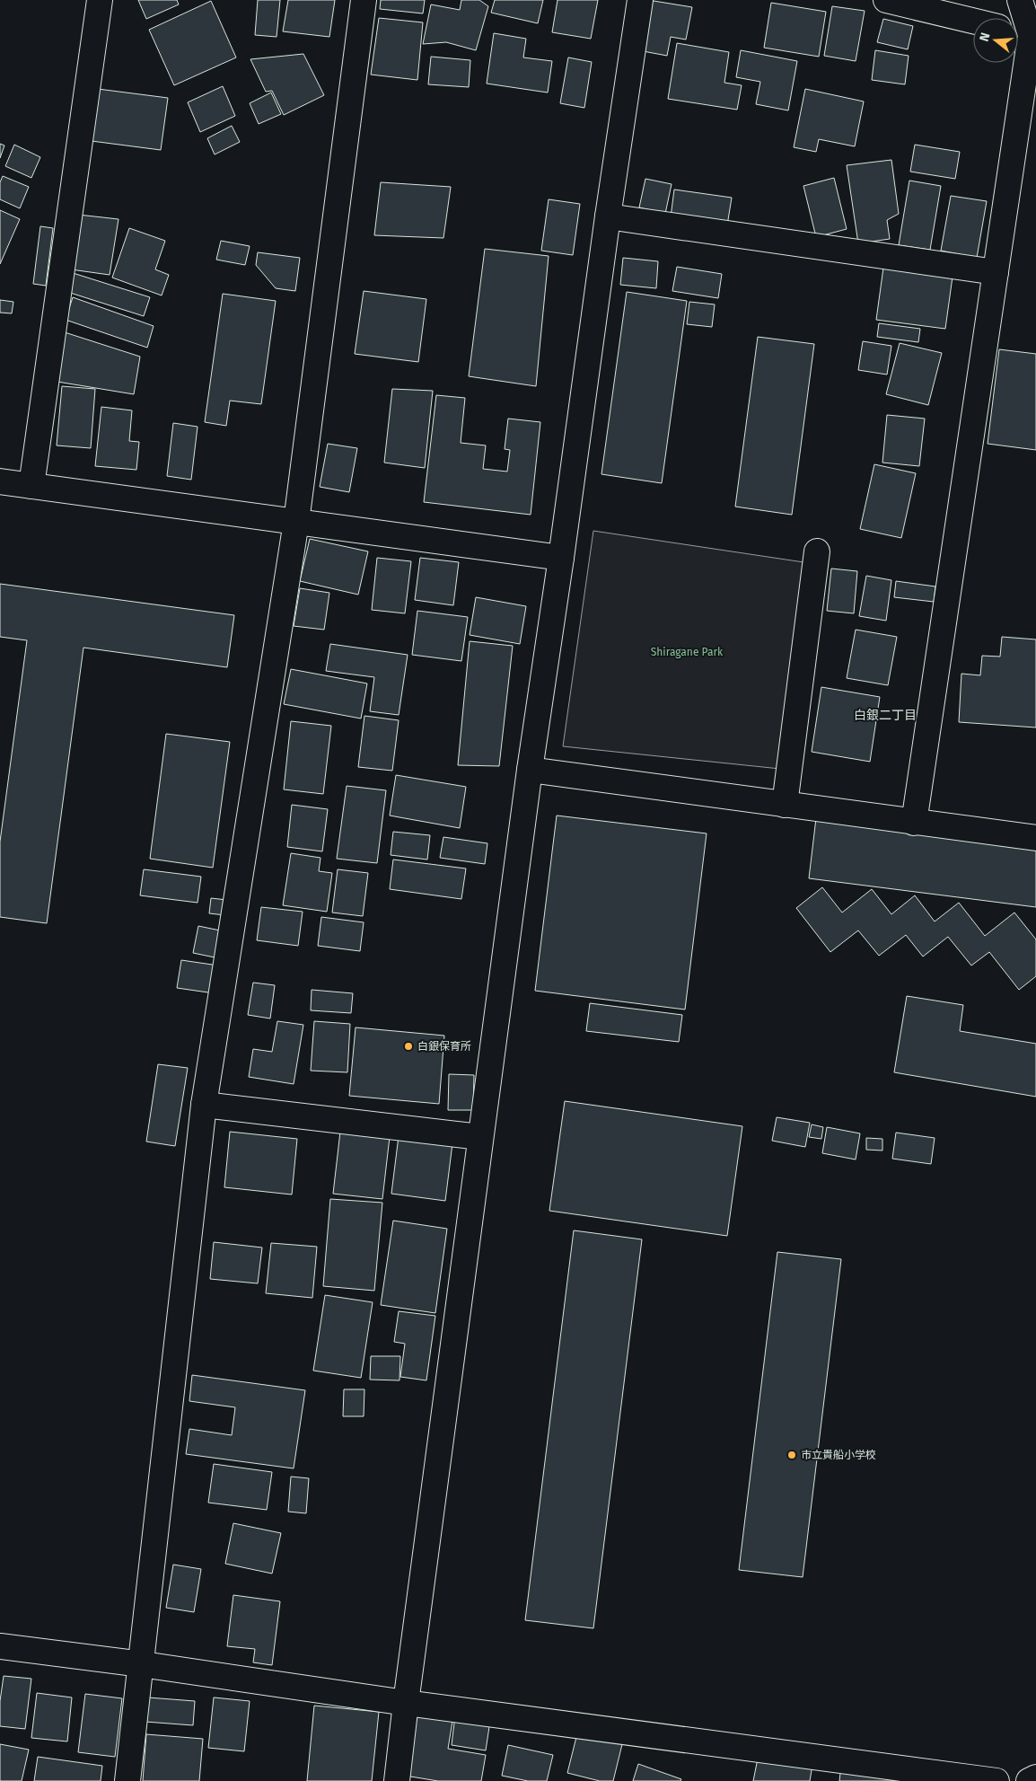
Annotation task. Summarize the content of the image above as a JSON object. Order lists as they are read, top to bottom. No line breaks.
{"districts":["白銀二丁目"],"parks":["Shiragane Park"],"places":["白銀保育所","市立貴船小学校"],"north":"left"}
